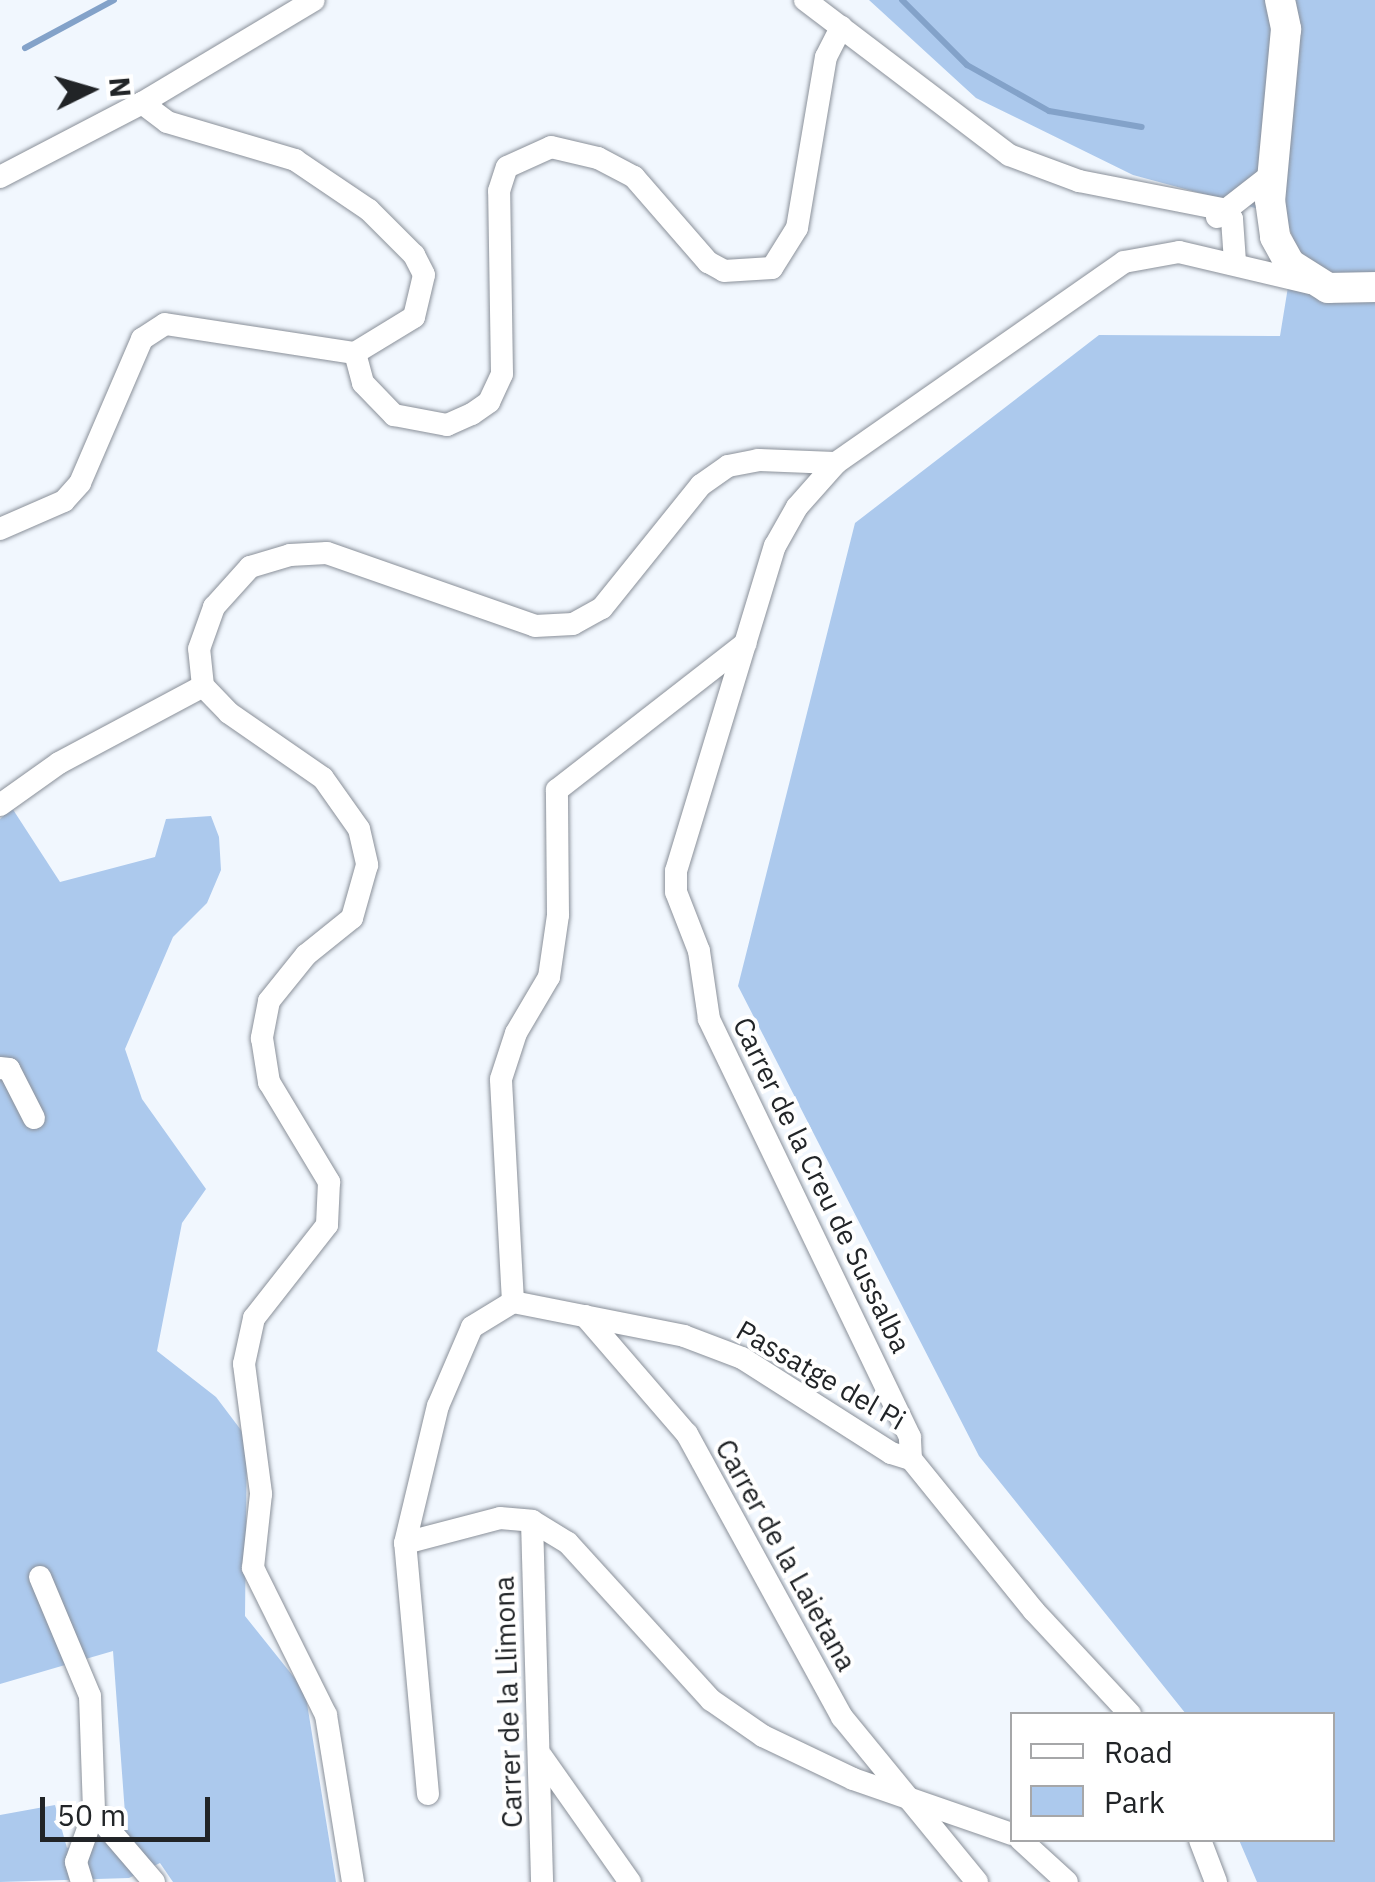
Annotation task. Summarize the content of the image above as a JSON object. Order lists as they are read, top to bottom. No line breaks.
{"streets":{"street":["Carrer de la Creu de Sussalba","Passatge del Pi","Carrer de la Laietana","Carrer de la Llimona"]},"crossings":[["Carrer de la Creu de Sussalba","Passatge del Pi"],["Passatge del Pi","Carrer de la Laietana"]],"legend":["Road","Park"],"scale_bar":"50 m","north":"right"}
